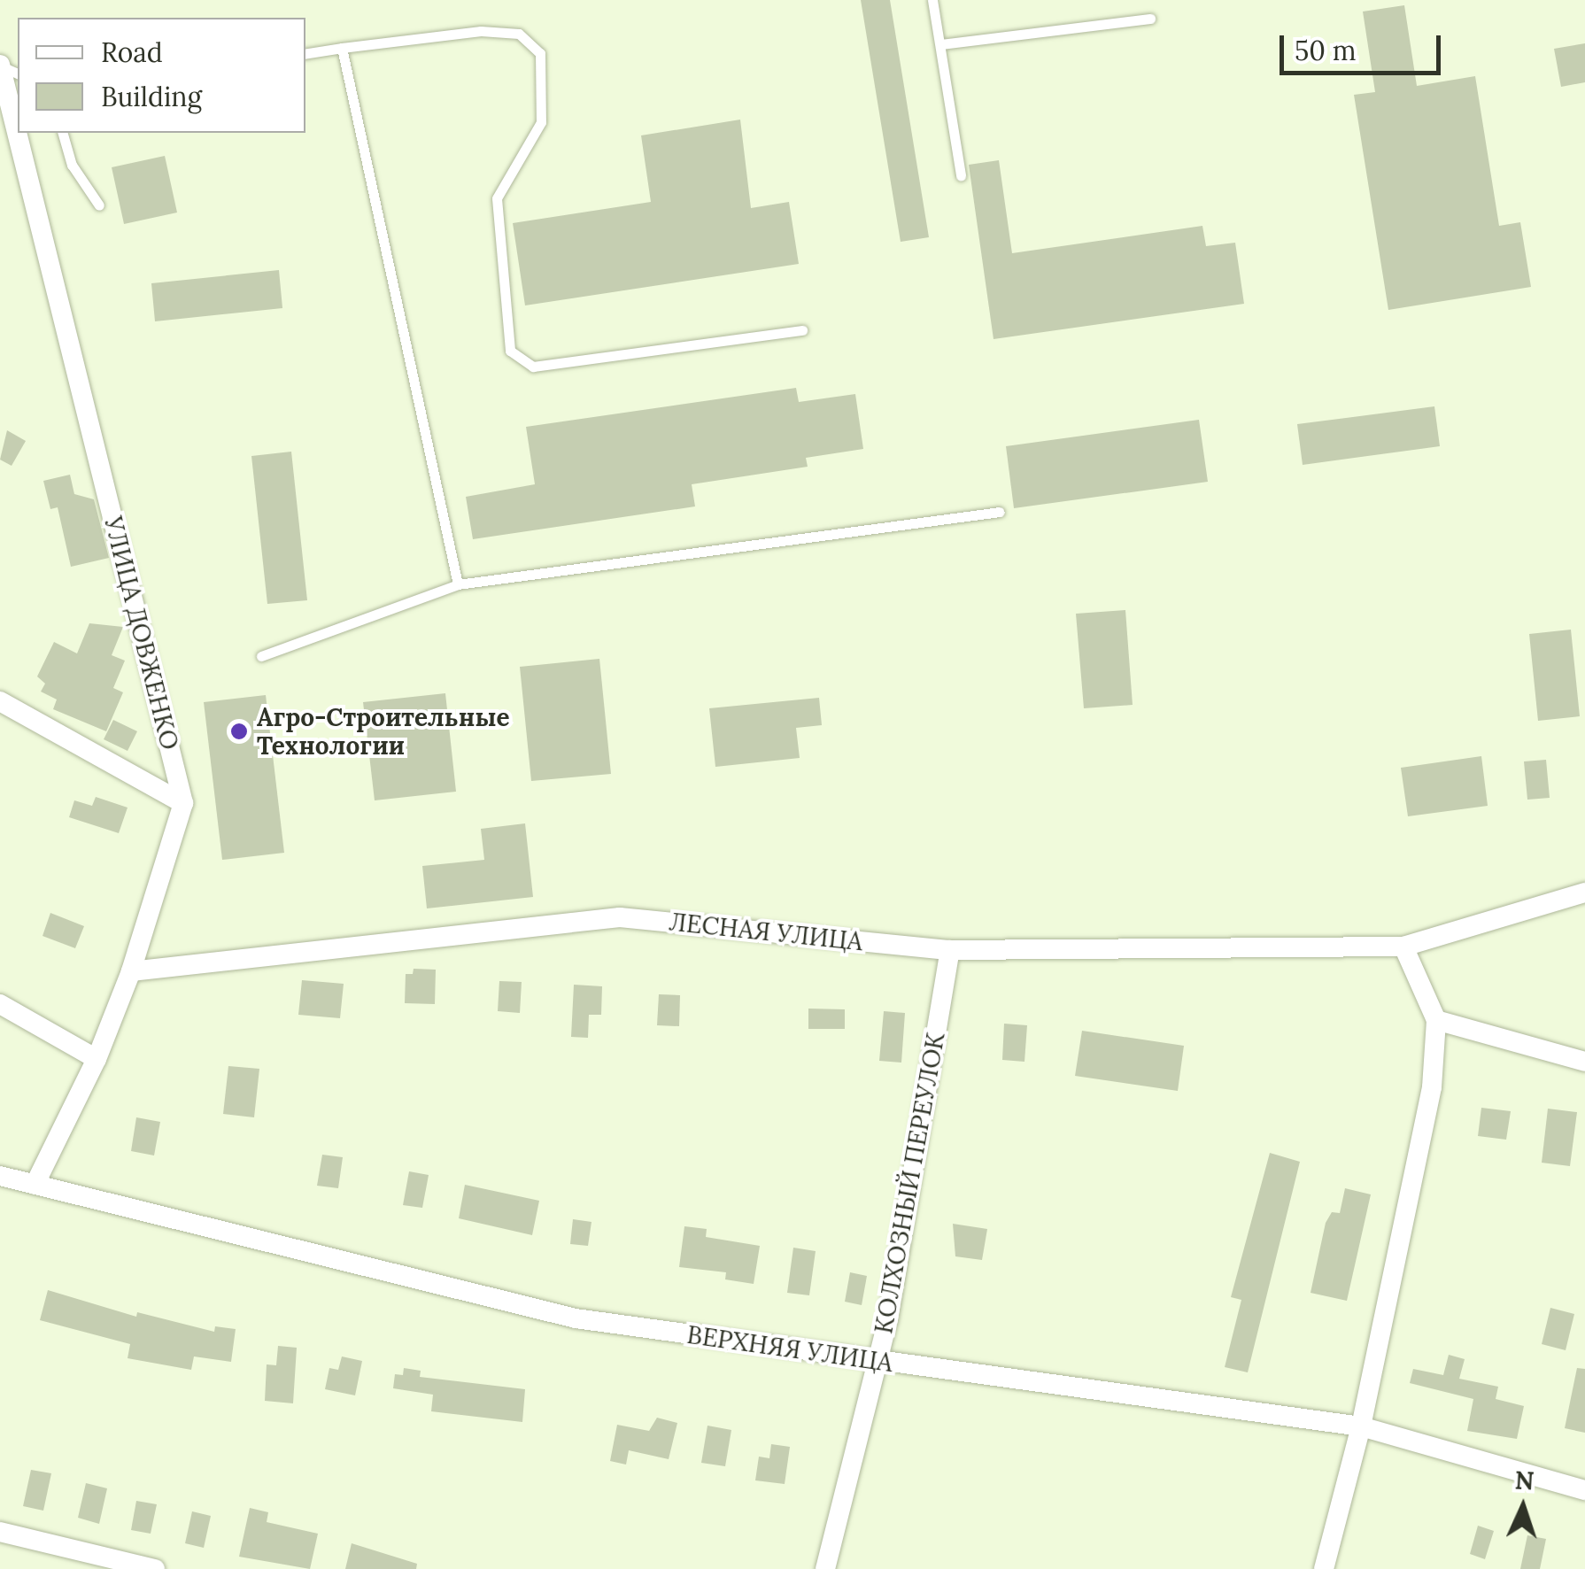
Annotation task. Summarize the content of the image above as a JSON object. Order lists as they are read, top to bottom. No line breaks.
{"streets":{"street":["УЛИЦА ДОВЖЕНКО","ЛЕСНАЯ УЛИЦА","КОЛХОЗНЫЙ ПЕРЕУЛОК","ВЕРХНЯЯ УЛИЦА"]},"crossings":[["ЛЕСНАЯ УЛИЦА","КОЛХОЗНЫЙ ПЕРЕУЛОК"],["КОЛХОЗНЫЙ ПЕРЕУЛОК","ВЕРХНЯЯ УЛИЦА"]],"places":["Агро-Строительные Технологии"],"legend":["Road","Building"],"scale_bar":"50 m","north":"top"}
